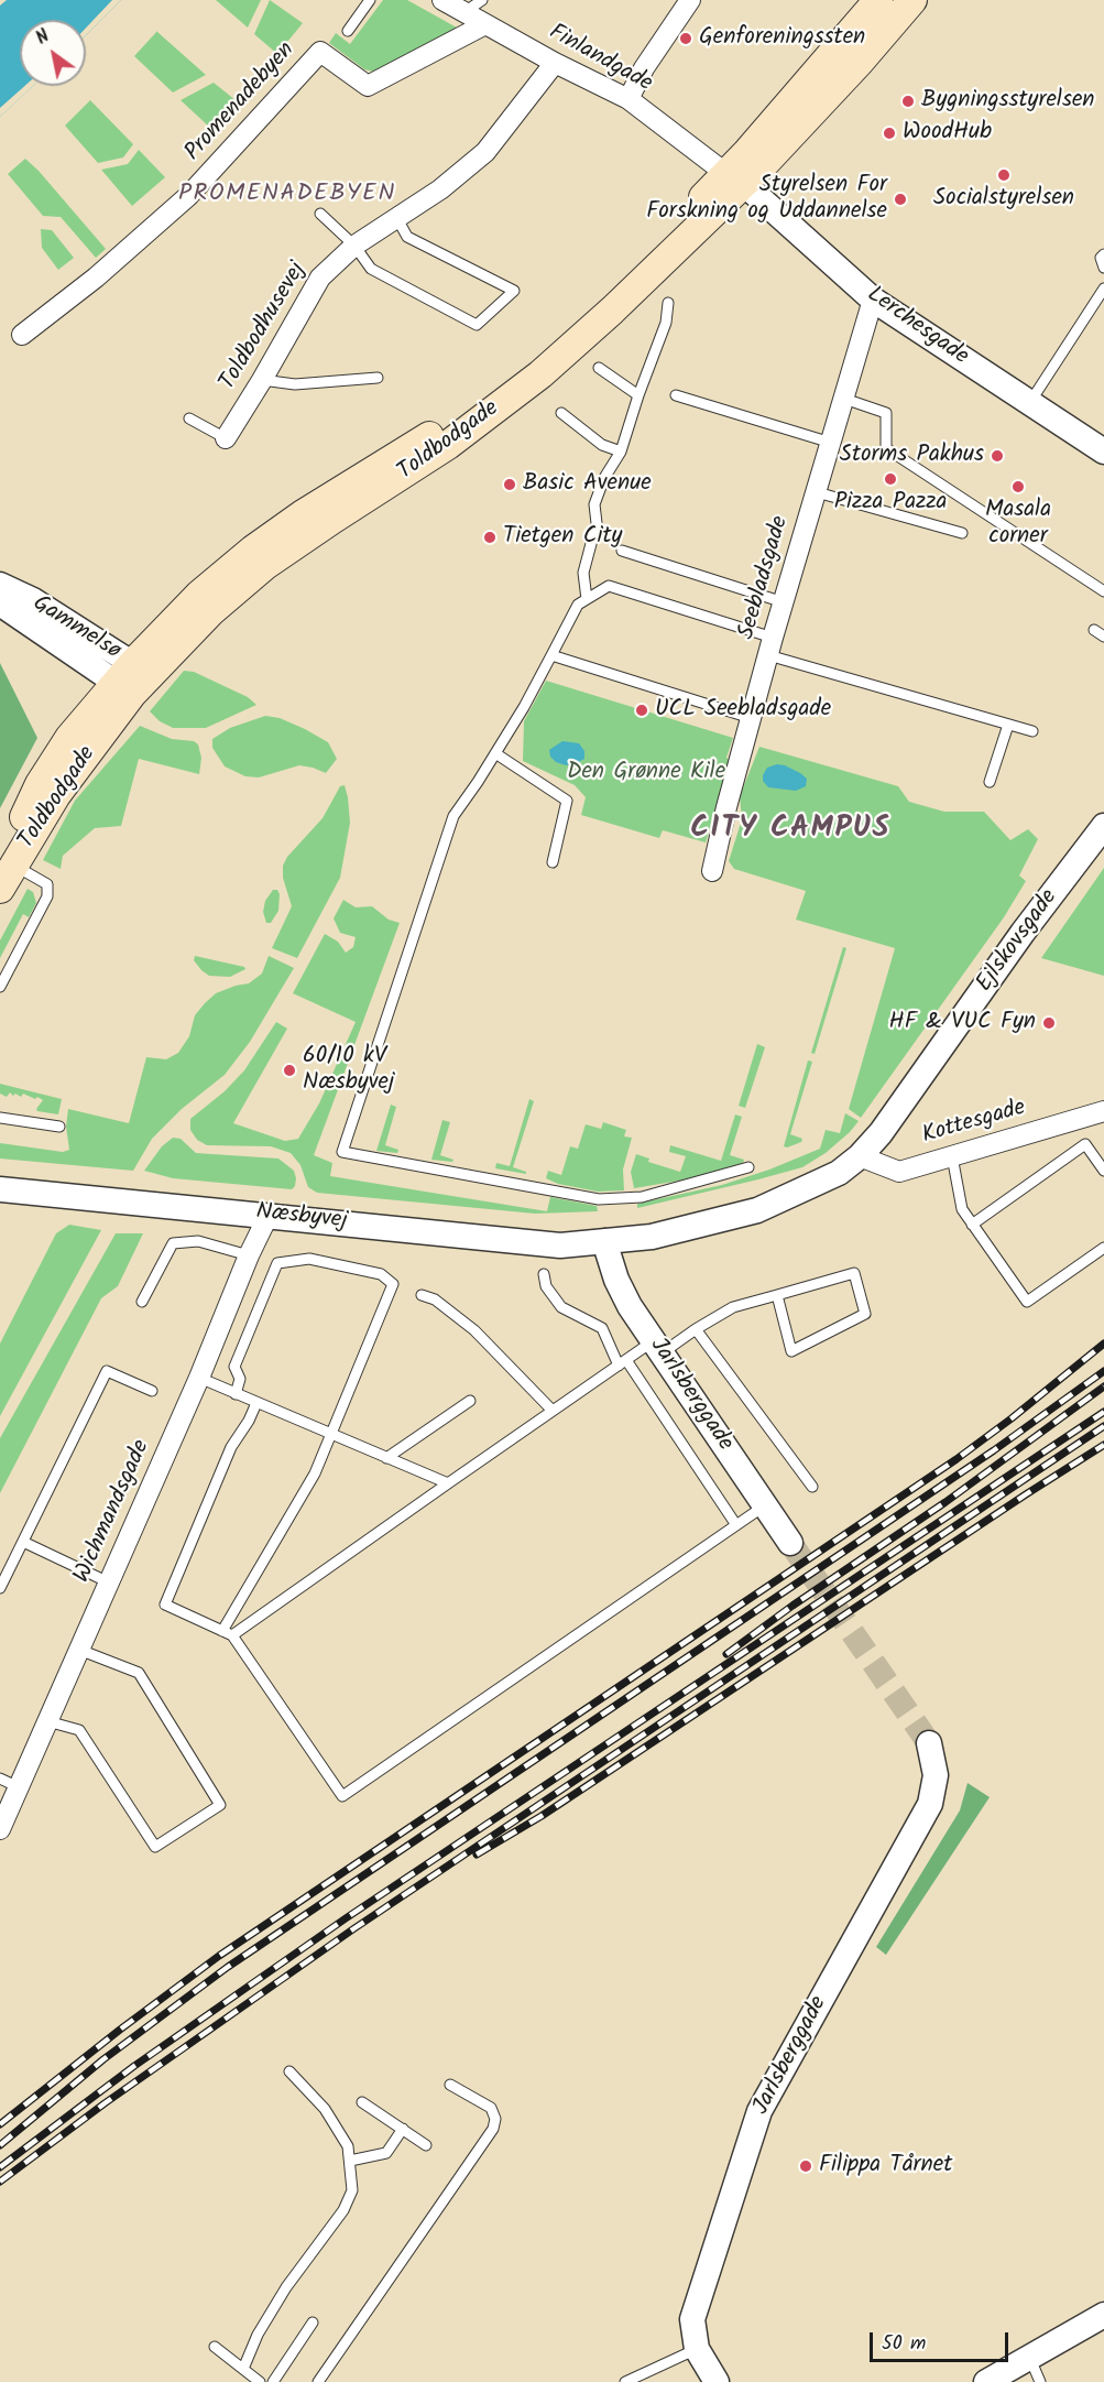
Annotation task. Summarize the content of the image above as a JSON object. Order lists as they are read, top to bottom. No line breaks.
{"streets":{"main road":["Toldbodgade"],"street":["Finlandgade","Promenadebyen","Toldbodhusevej","Lerchesgade","Seebladsgade","Gammelsø","Ejlskovsgade","Kottesgade","Næsbyvej","Jarlsberggade","Wichmandsgade"]},"crossings":[["Finlandgade","Promenadebyen"],["Finlandgade","Toldbodhusevej"],["Finlandgade","Lerchesgade"],["Finlandgade","Toldbodgade"],["Lerchesgade","Toldbodgade"],["Lerchesgade","Seebladsgade"],["Toldbodgade","Gammelsø"],["Ejlskovsgade","Kottesgade"],["Ejlskovsgade","Næsbyvej"],["Ejlskovsgade","Jarlsberggade"],["Næsbyvej","Jarlsberggade"],["Næsbyvej","Wichmandsgade"]],"districts":["PROMENADEBYEN","CITY CAMPUS"],"parks":["Den Grønne Kile"],"places":["Genforeningssten","Bygningsstyrelsen","WoodHub","Socialstyrelsen","Styrelsen For Forskning og Uddannelse","Storms Pakhus","Pizza Pazza","Basic Avenue","Masala corner","Tietgen City","UCL Seebladsgade","HF & VUC Fyn","60/10 kV Næsbyvej","Filippa Tårnet"],"scale_bar":"50 m","north":"top left"}
